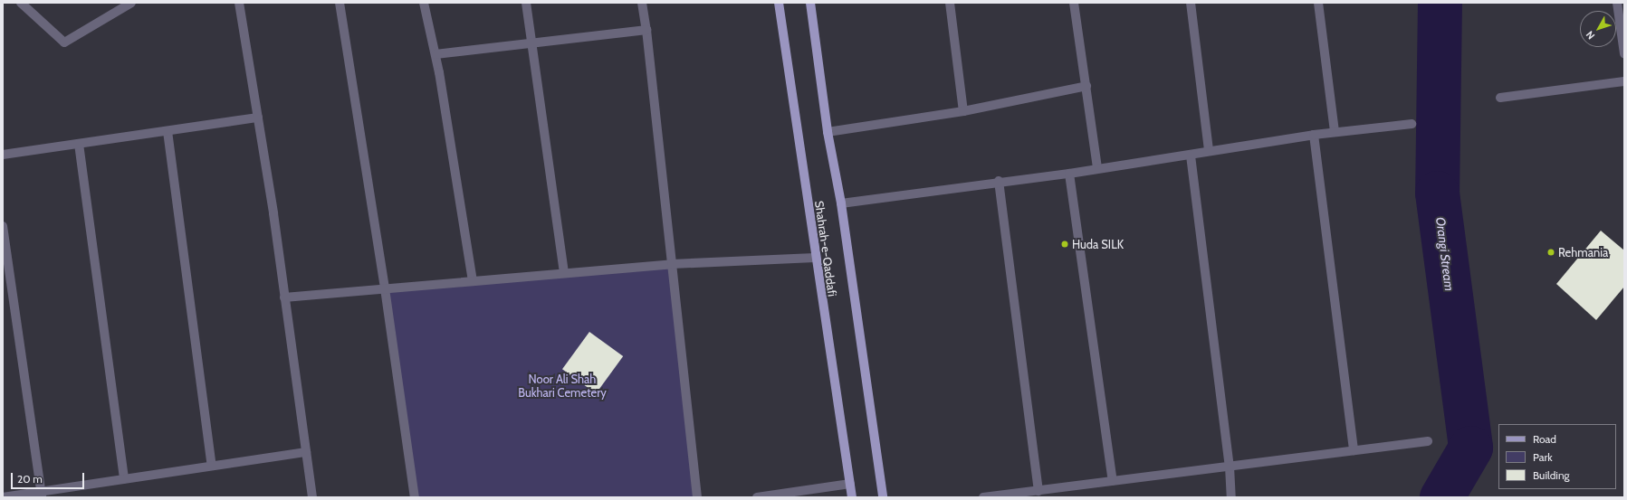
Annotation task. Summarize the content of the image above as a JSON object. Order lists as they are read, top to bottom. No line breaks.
{"streets":{"main road":["Shahrah-e-Qaddafi"]},"water":["Orangi Stream"],"parks":["Noor Ali Shah Bukhari Cemetery"],"places":["Huda SILK","Rehmania"],"legend":["Road","Park","Building"],"scale_bar":"20 m","north":"bottom left"}
